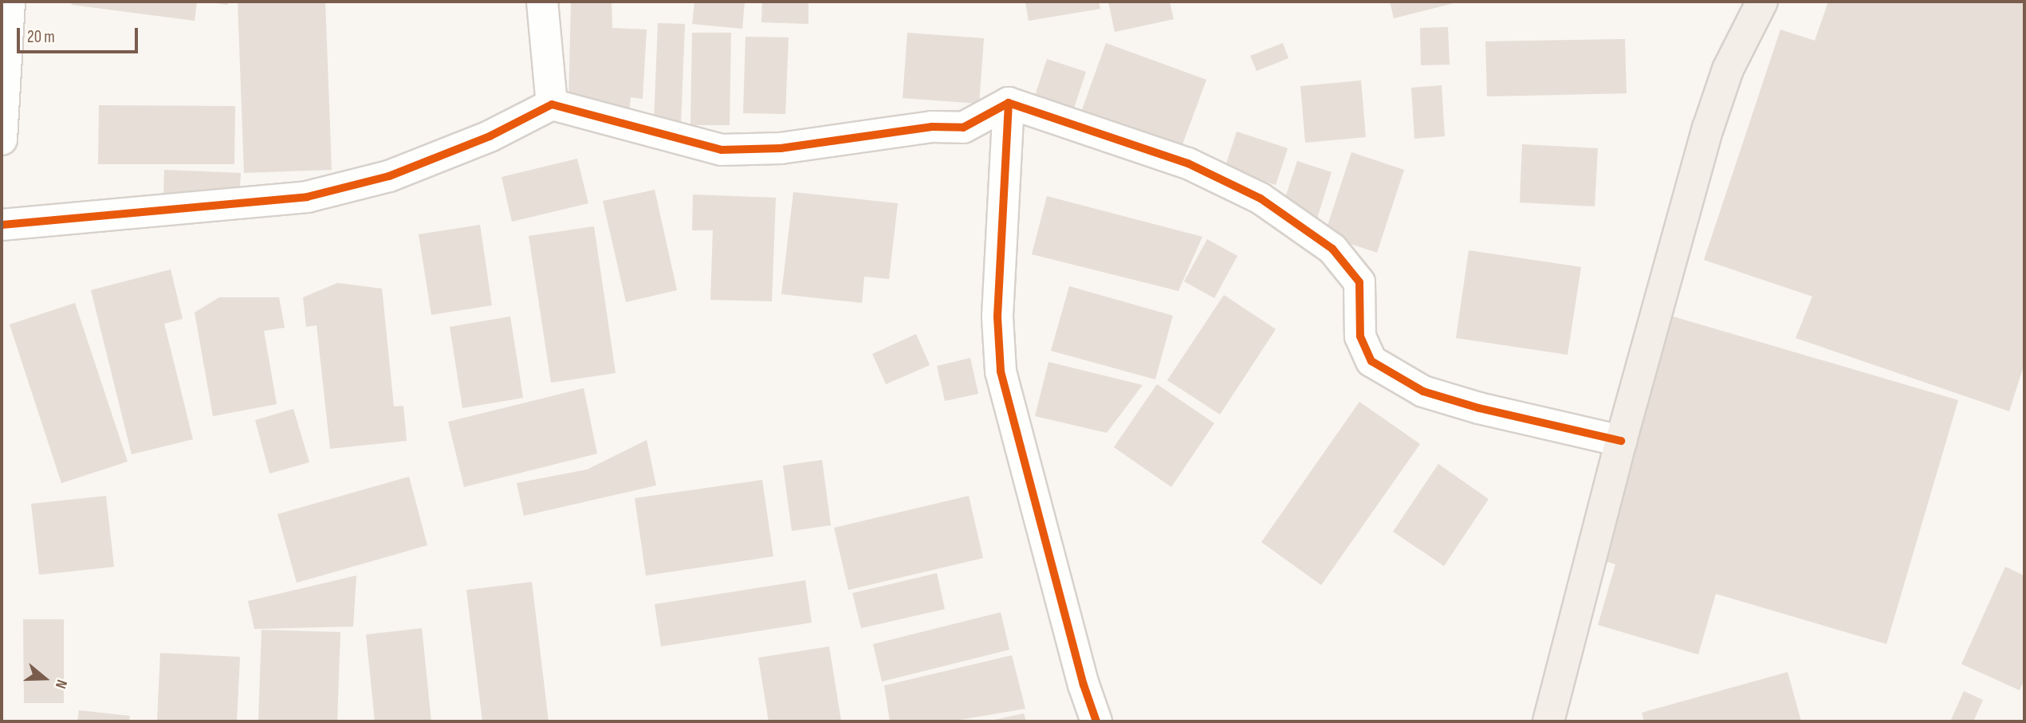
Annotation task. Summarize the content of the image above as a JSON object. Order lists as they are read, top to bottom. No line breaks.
{"scale_bar":"20 m","north":"right"}
